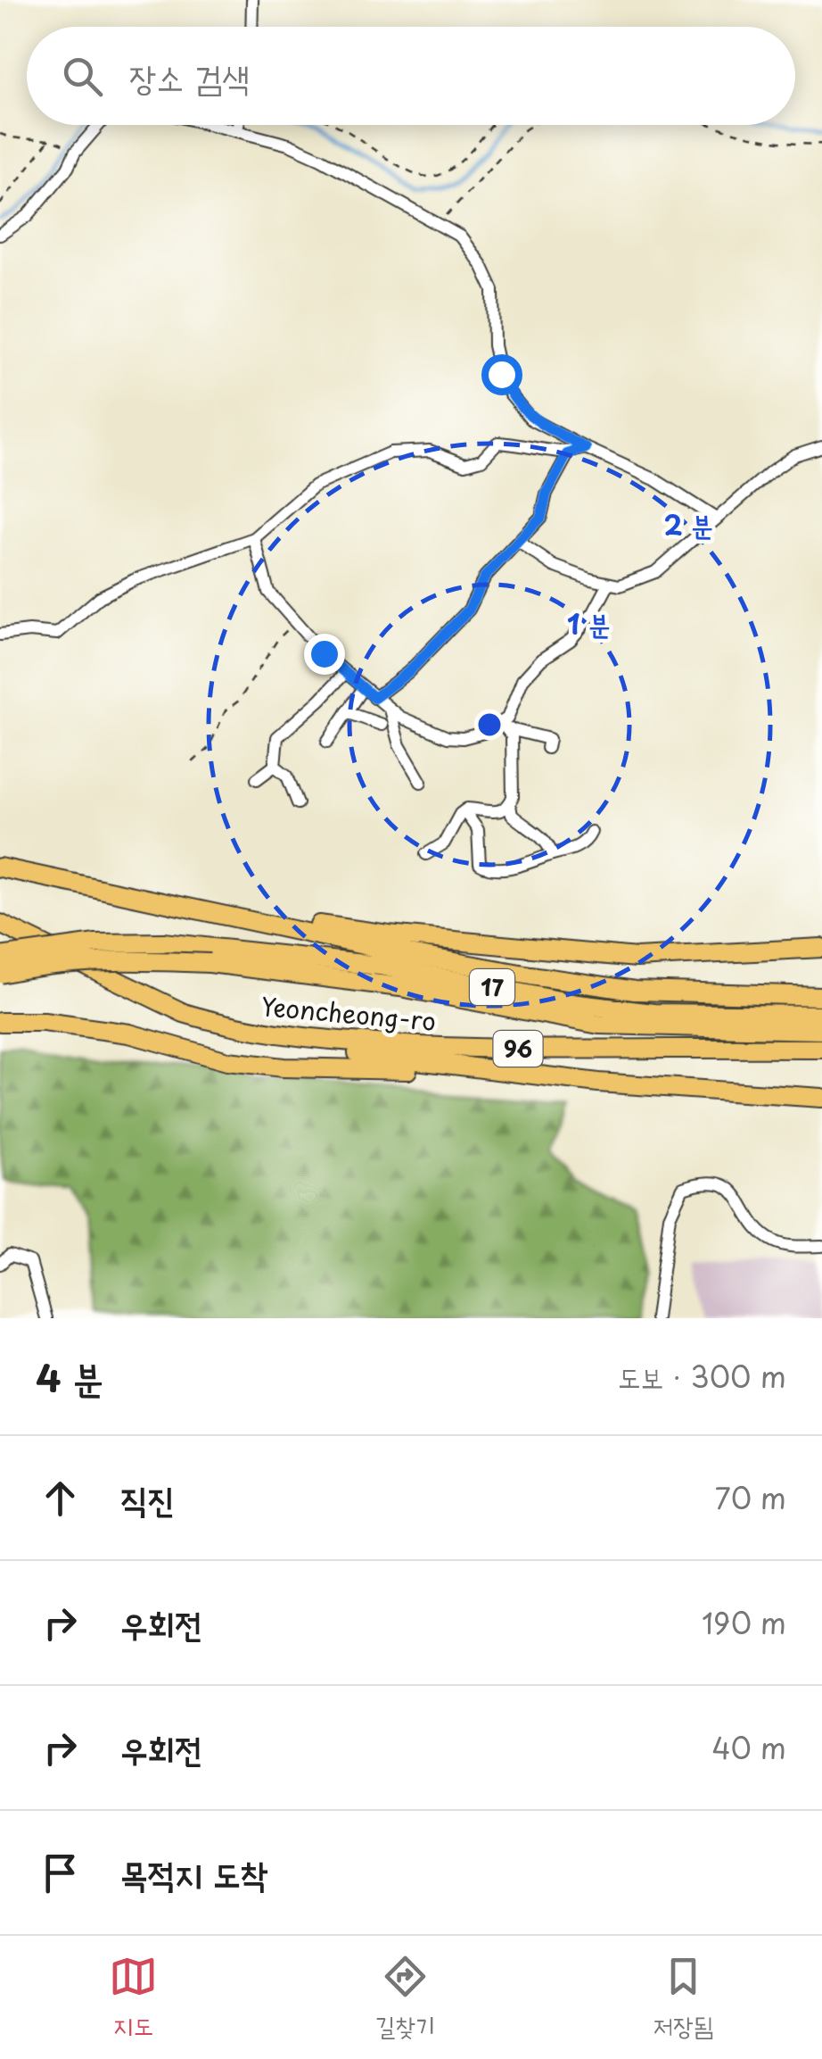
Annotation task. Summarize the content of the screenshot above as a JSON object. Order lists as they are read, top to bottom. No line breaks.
{"streets":{"highway":["17","Yeoncheong-ro","96"]},"page":{"search":"장소 검색","heading":["4 분","도보 · 300 m"],"list":[["직진","70 m"],["우회전","190 m"],["우회전","40 m"],"목적지 도착"],"nav":["지도","길찾기","저장됨"]},"rings":["2 분","1 분"]}
